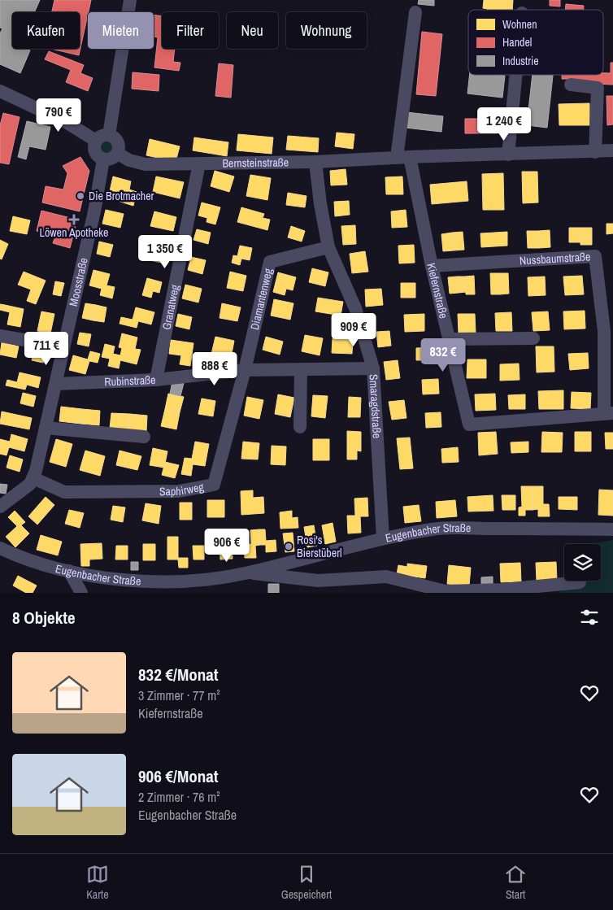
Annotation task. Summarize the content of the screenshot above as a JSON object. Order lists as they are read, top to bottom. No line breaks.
{"streets":{"street":["Bernsteinstraße","Nussbaumstraße","Moosstraße","Kiefernstraße","Diamantenweg","Granatweg","Rubinstraße","Smaragdstraße","Saphirweg","Eugenbacher Straße"]},"crossings":[["Bernsteinstraße","Moosstraße"],["Bernsteinstraße","Kiefernstraße"],["Bernsteinstraße","Granatweg"],["Bernsteinstraße","Smaragdstraße"],["Nussbaumstraße","Kiefernstraße"],["Moosstraße","Rubinstraße"],["Moosstraße","Saphirweg"],["Diamantenweg","Rubinstraße"],["Diamantenweg","Smaragdstraße"],["Diamantenweg","Saphirweg"],["Granatweg","Rubinstraße"],["Rubinstraße","Smaragdstraße"],["Rubinstraße","Saphirweg"],["Smaragdstraße","Eugenbacher Straße"]],"places":{"other":["Die Brotmacher","Rosi's Bierstüberl"],"health":["Löwen Apotheke"]},"legend":["Wohnen","Handel","Industrie"],"page":{"chip":["Kaufen","Mieten","Filter","Neu","Wohnung"],"price":["790 €","1 240 €","1 350 €","909 €","711 €","832 €","888 €","906 €"],"heading":"8 Objekte","list":[{"name":"832 €/Monat","note":"3 Zimmer · 77 m² · Kiefernstraße"},{"name":"906 €/Monat","note":"2 Zimmer · 76 m² · Eugenbacher Straße"}],"tabs":["Karte","Gespeichert","Start"]}}
